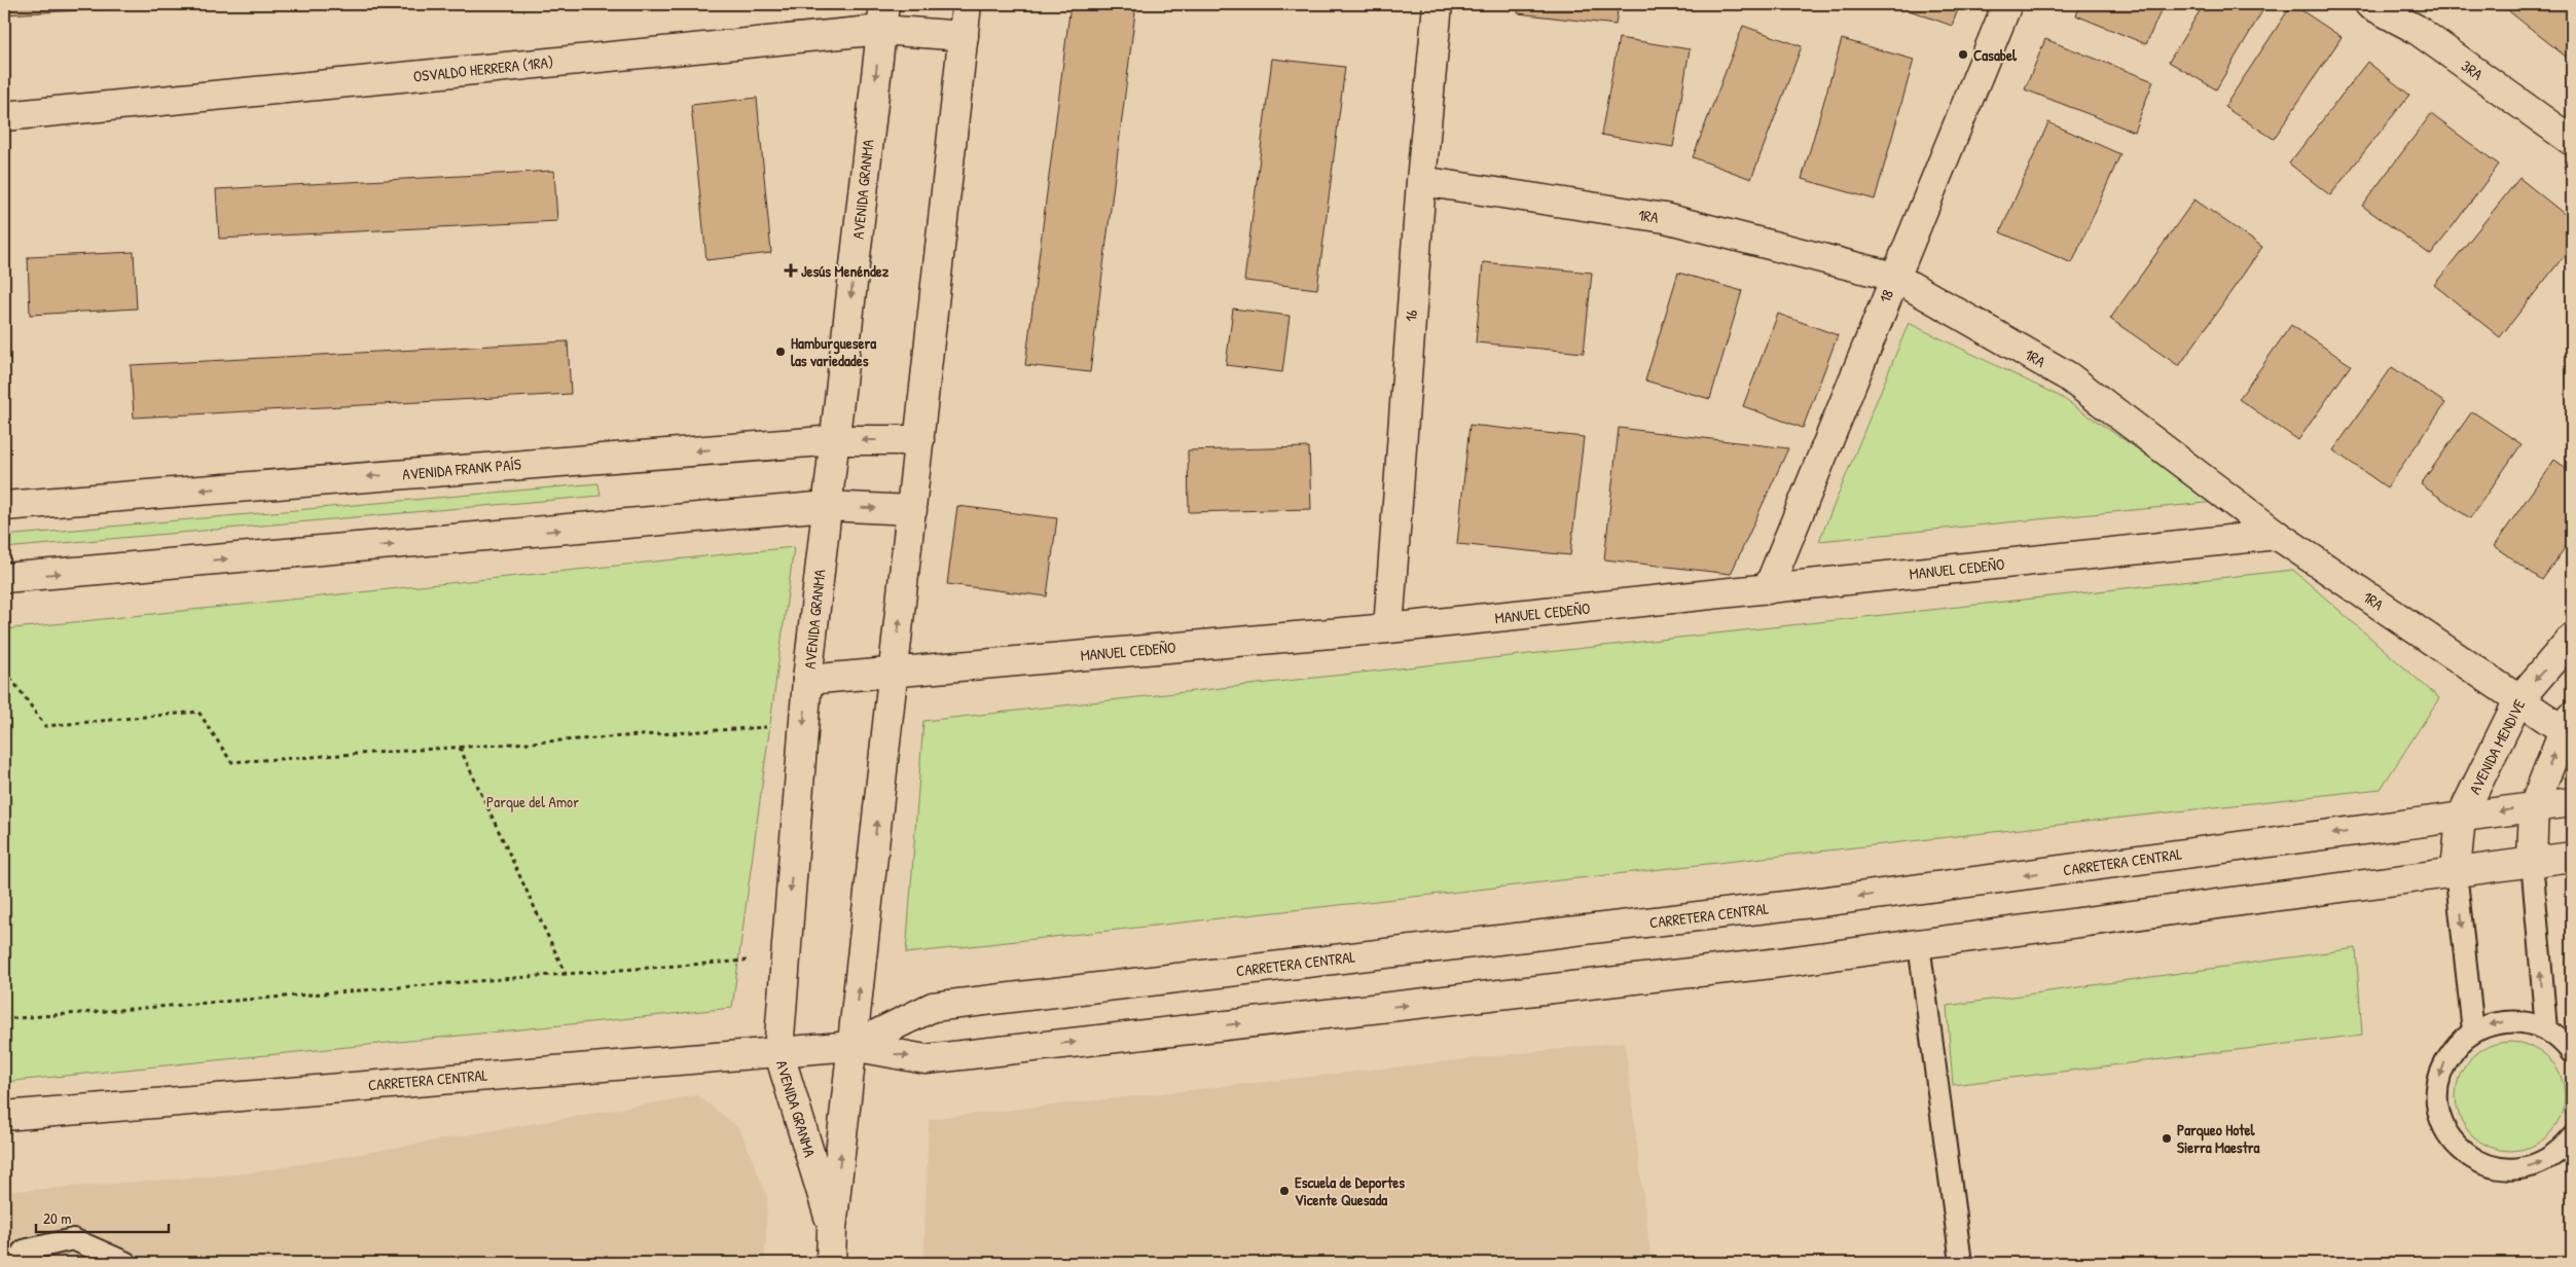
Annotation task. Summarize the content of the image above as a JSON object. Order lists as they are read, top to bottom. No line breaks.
{"streets":{"main road":["OSVALDO HERRERA (1RA)","3RA","AVENIDA GRANMA","1RA","18","16","AVENIDA FRANK PAÍS","MANUEL CEDEÑO","AVENIDA MENDIVE","CARRETERA CENTRAL"]},"crossings":[["OSVALDO HERRERA (1RA)","AVENIDA GRANMA"],["AVENIDA GRANMA","AVENIDA FRANK PAÍS"],["AVENIDA GRANMA","MANUEL CEDEÑO"],["AVENIDA GRANMA","CARRETERA CENTRAL"],["1RA","18"],["1RA","16"],["1RA","MANUEL CEDEÑO"],["1RA","AVENIDA MENDIVE"],["18","MANUEL CEDEÑO"],["16","MANUEL CEDEÑO"],["AVENIDA MENDIVE","CARRETERA CENTRAL"]],"parks":["Parque del Amor"],"places":{"other":["Casabel","Hamburguesera las variedades","Parqueo Hotel Sierra Maestra","Escuela de Deportes Vicente Quesada"],"health":["Jesús Menéndez"]},"scale_bar":"20 m"}
